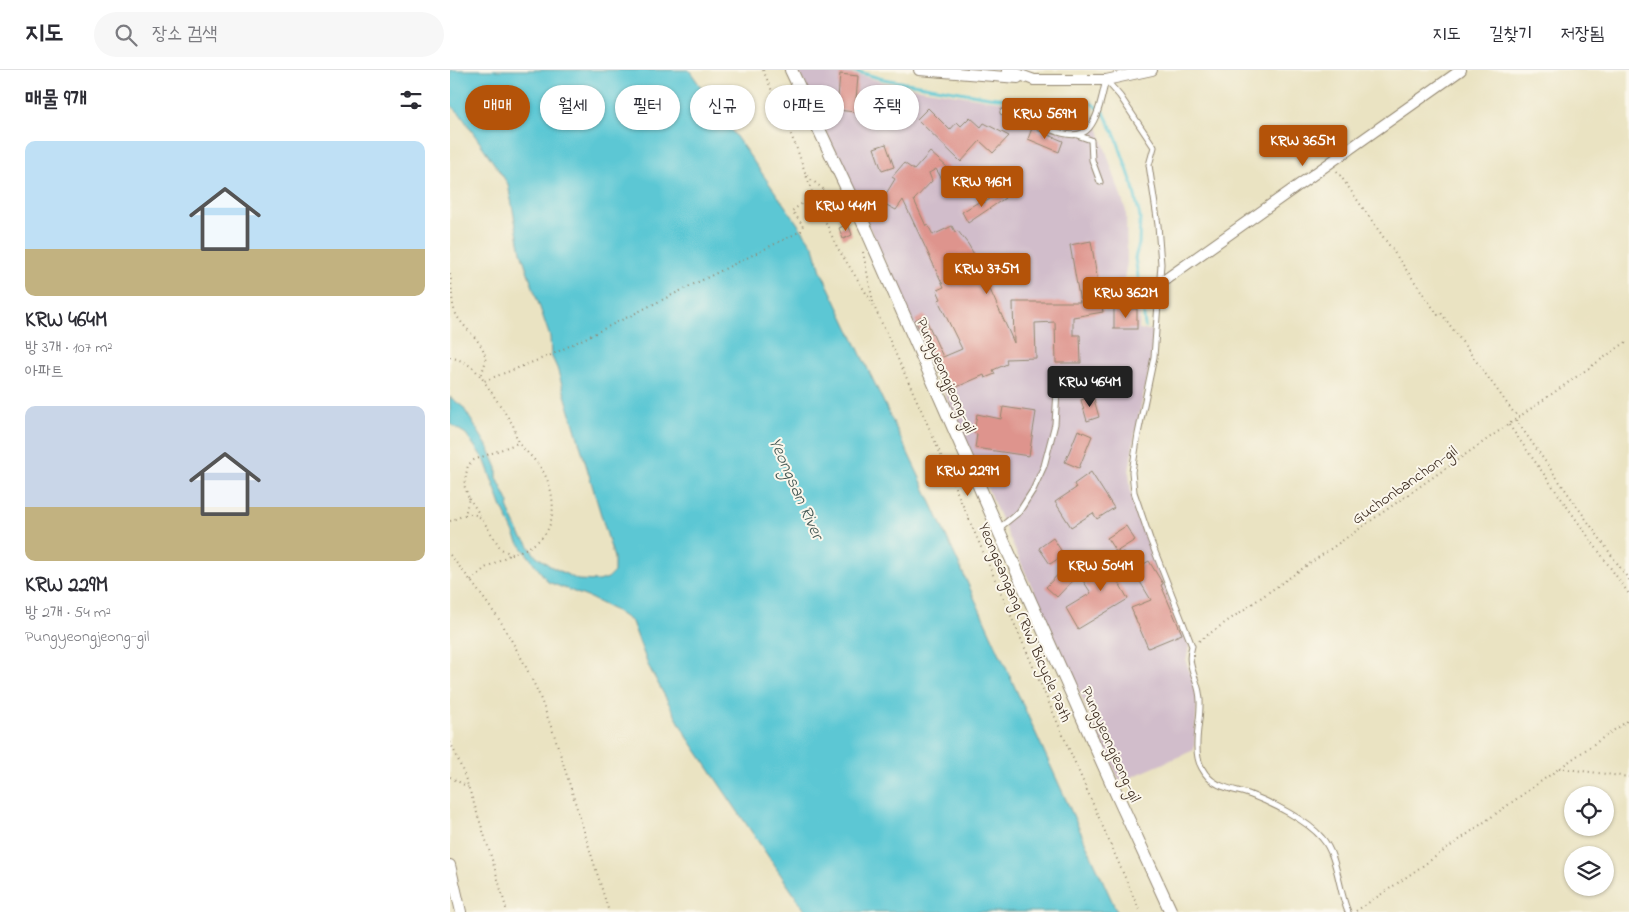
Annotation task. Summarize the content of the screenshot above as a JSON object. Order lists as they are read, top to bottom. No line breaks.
{"streets":{"street":["Pungyeongjeong-gil"],"path":["Guchonbanchon-gil","Yeongsangang (Riv.) Bicycle Path"]},"water":["Yeongsan River"],"page":{"header":"지도","search":"장소 검색","nav":["지도","길찾기","저장됨"],"heading":"매물 9개","chip":["매매","월세","필터","신규","아파트","주택"],"price":["KRW 569M","KRW 365M","KRW 916M","KRW 441M","KRW 375M","KRW 362M","KRW 464M","KRW 229M","KRW 504M"],"list":[{"name":"KRW 464M","note":"방 3개 · 107 m² · 아파트"},{"name":"KRW 229M","note":"방 2개 · 54 m² · Pungyeongjeong-gil"}]}}
